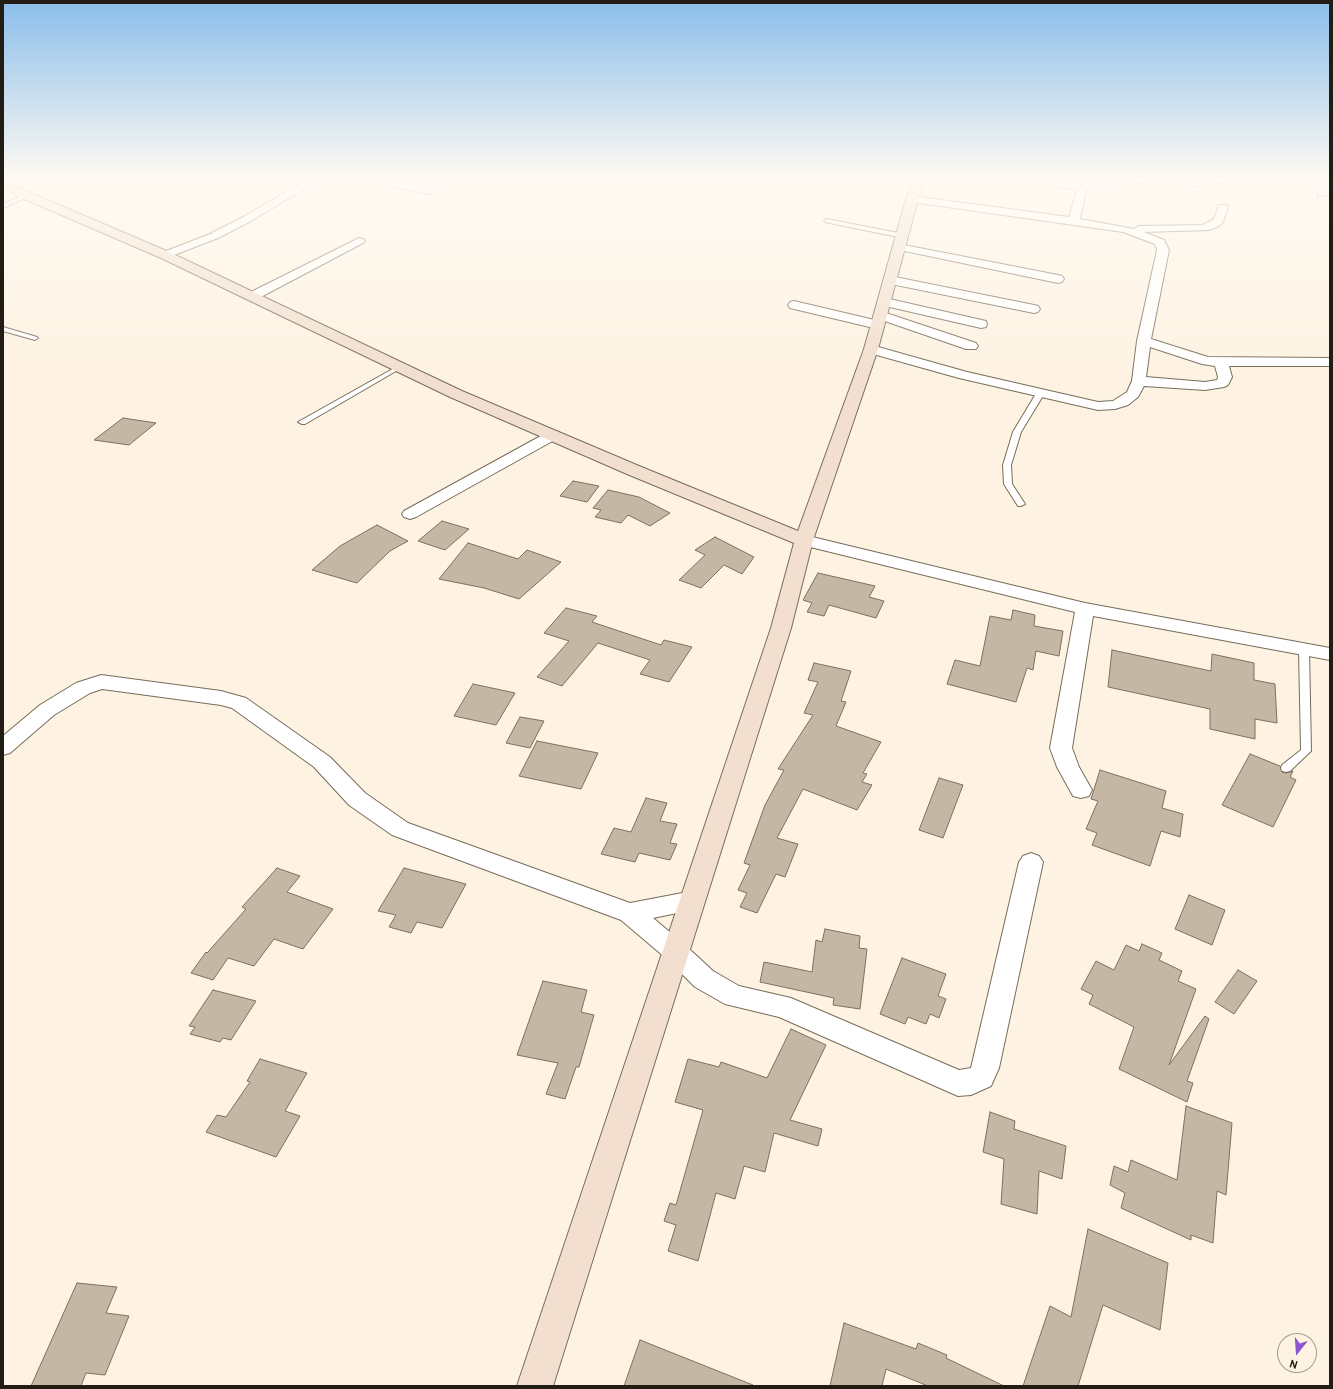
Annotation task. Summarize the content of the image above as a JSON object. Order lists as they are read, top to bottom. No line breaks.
{"north":"bottom"}
